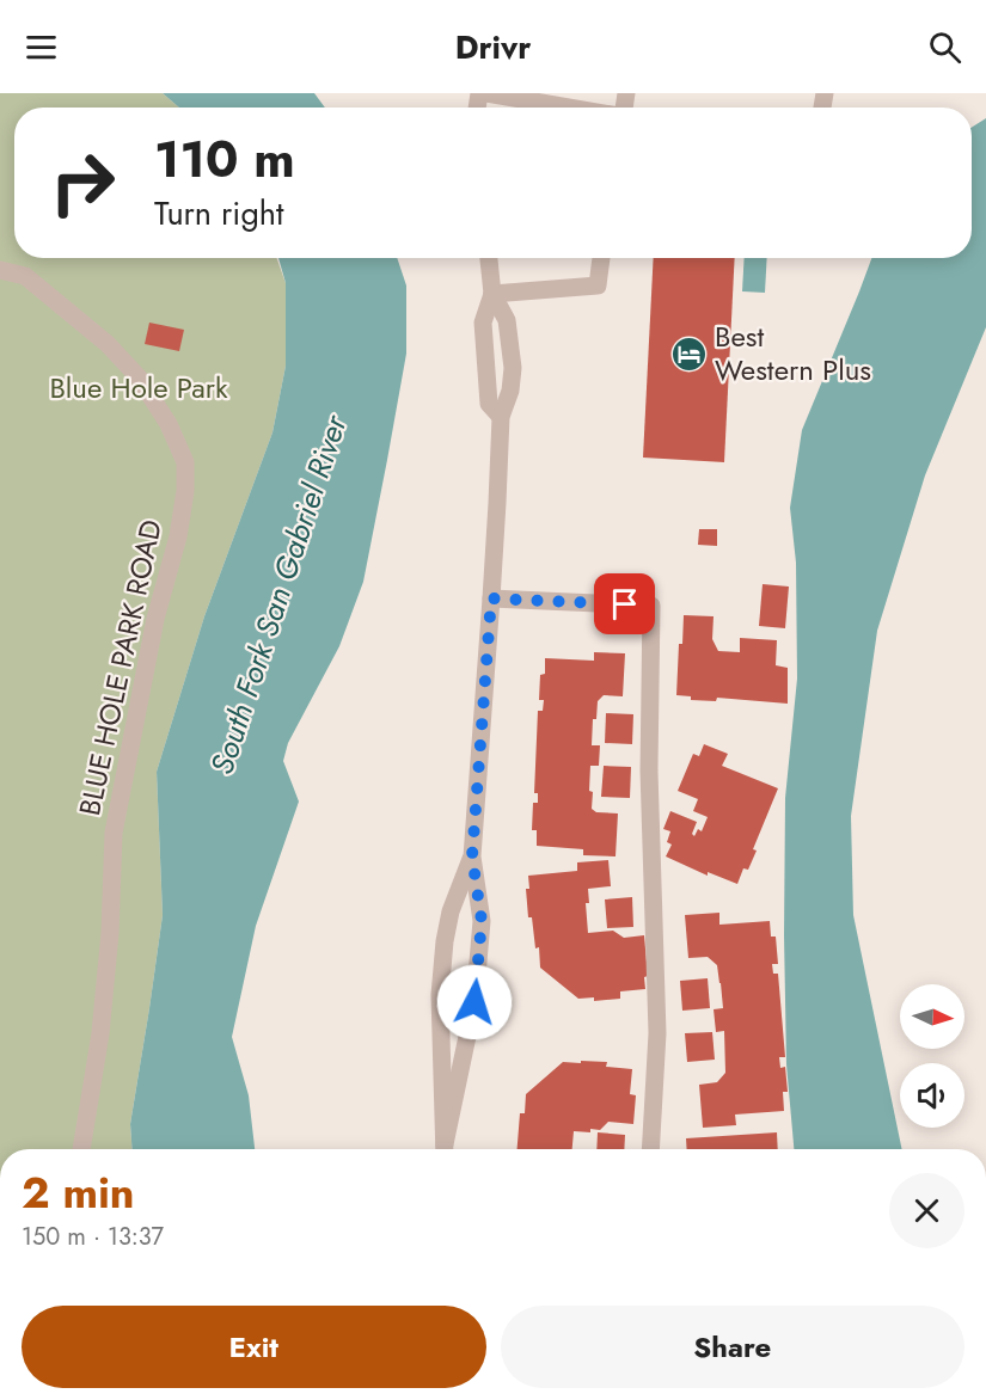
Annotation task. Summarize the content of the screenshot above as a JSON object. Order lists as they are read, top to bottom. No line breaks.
{"streets":{"street":["BLUE HOLE PARK ROAD"]},"water":["South Fork San Gabriel River"],"parks":["Blue Hole Park"],"places":{"hotel":["Best Western Plus"]},"north":"right","page":{"header":"Drivr","turn":["110 m","Turn right"],"heading":["2 min","150 m · 13:37"],"buttons":["Exit","Share"]}}
